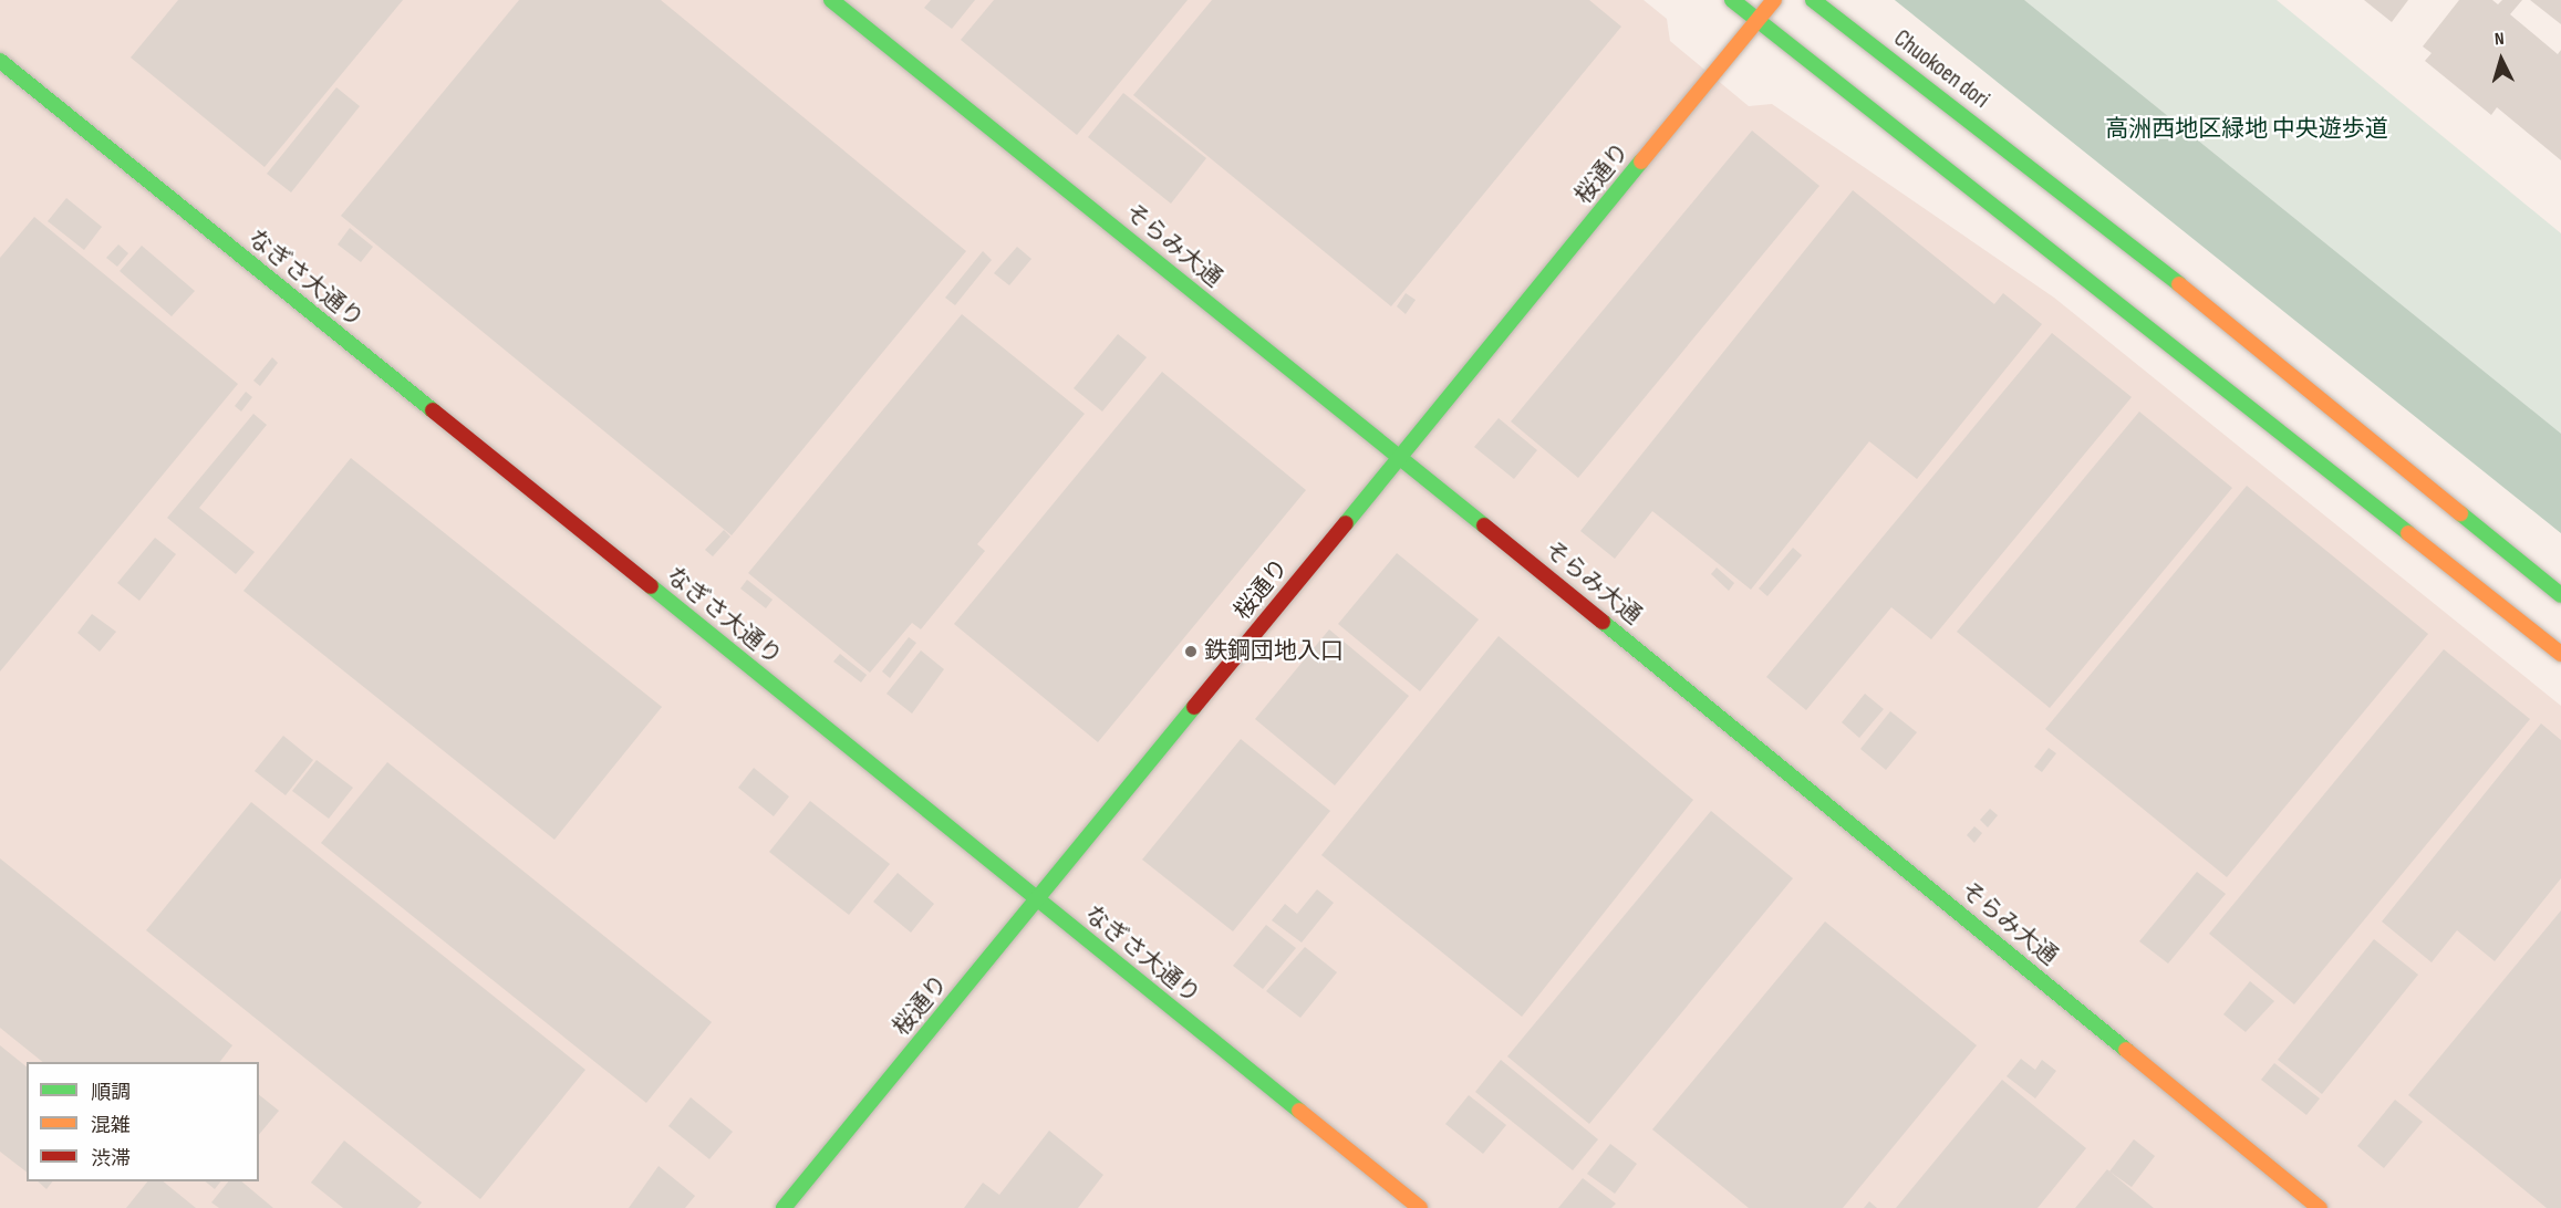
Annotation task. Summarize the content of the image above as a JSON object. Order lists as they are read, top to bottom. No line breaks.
{"streets":{"street":["Chuokoen dori","桜通り","そらみ大通","なぎさ大通り"]},"crossings":[["桜通り","そらみ大通"],["桜通り","なぎさ大通り"]],"parks":["高洲西地区緑地 中央遊歩道"],"places":["鉄鋼団地入口"],"legend":["順調","混雑","渋滞"],"north":"top"}
